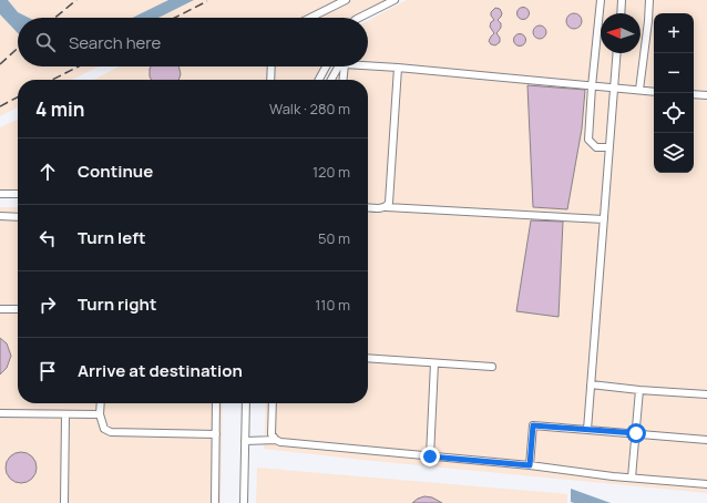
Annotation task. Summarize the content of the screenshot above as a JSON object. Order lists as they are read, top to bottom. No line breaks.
{"north":"left","page":{"map_buttons":["+","−"],"search":"Search here","heading":["4 min","Walk · 280 m"],"list":[["Continue","120 m"],["Turn left","50 m"],["Turn right","110 m"],"Arrive at destination"]}}
